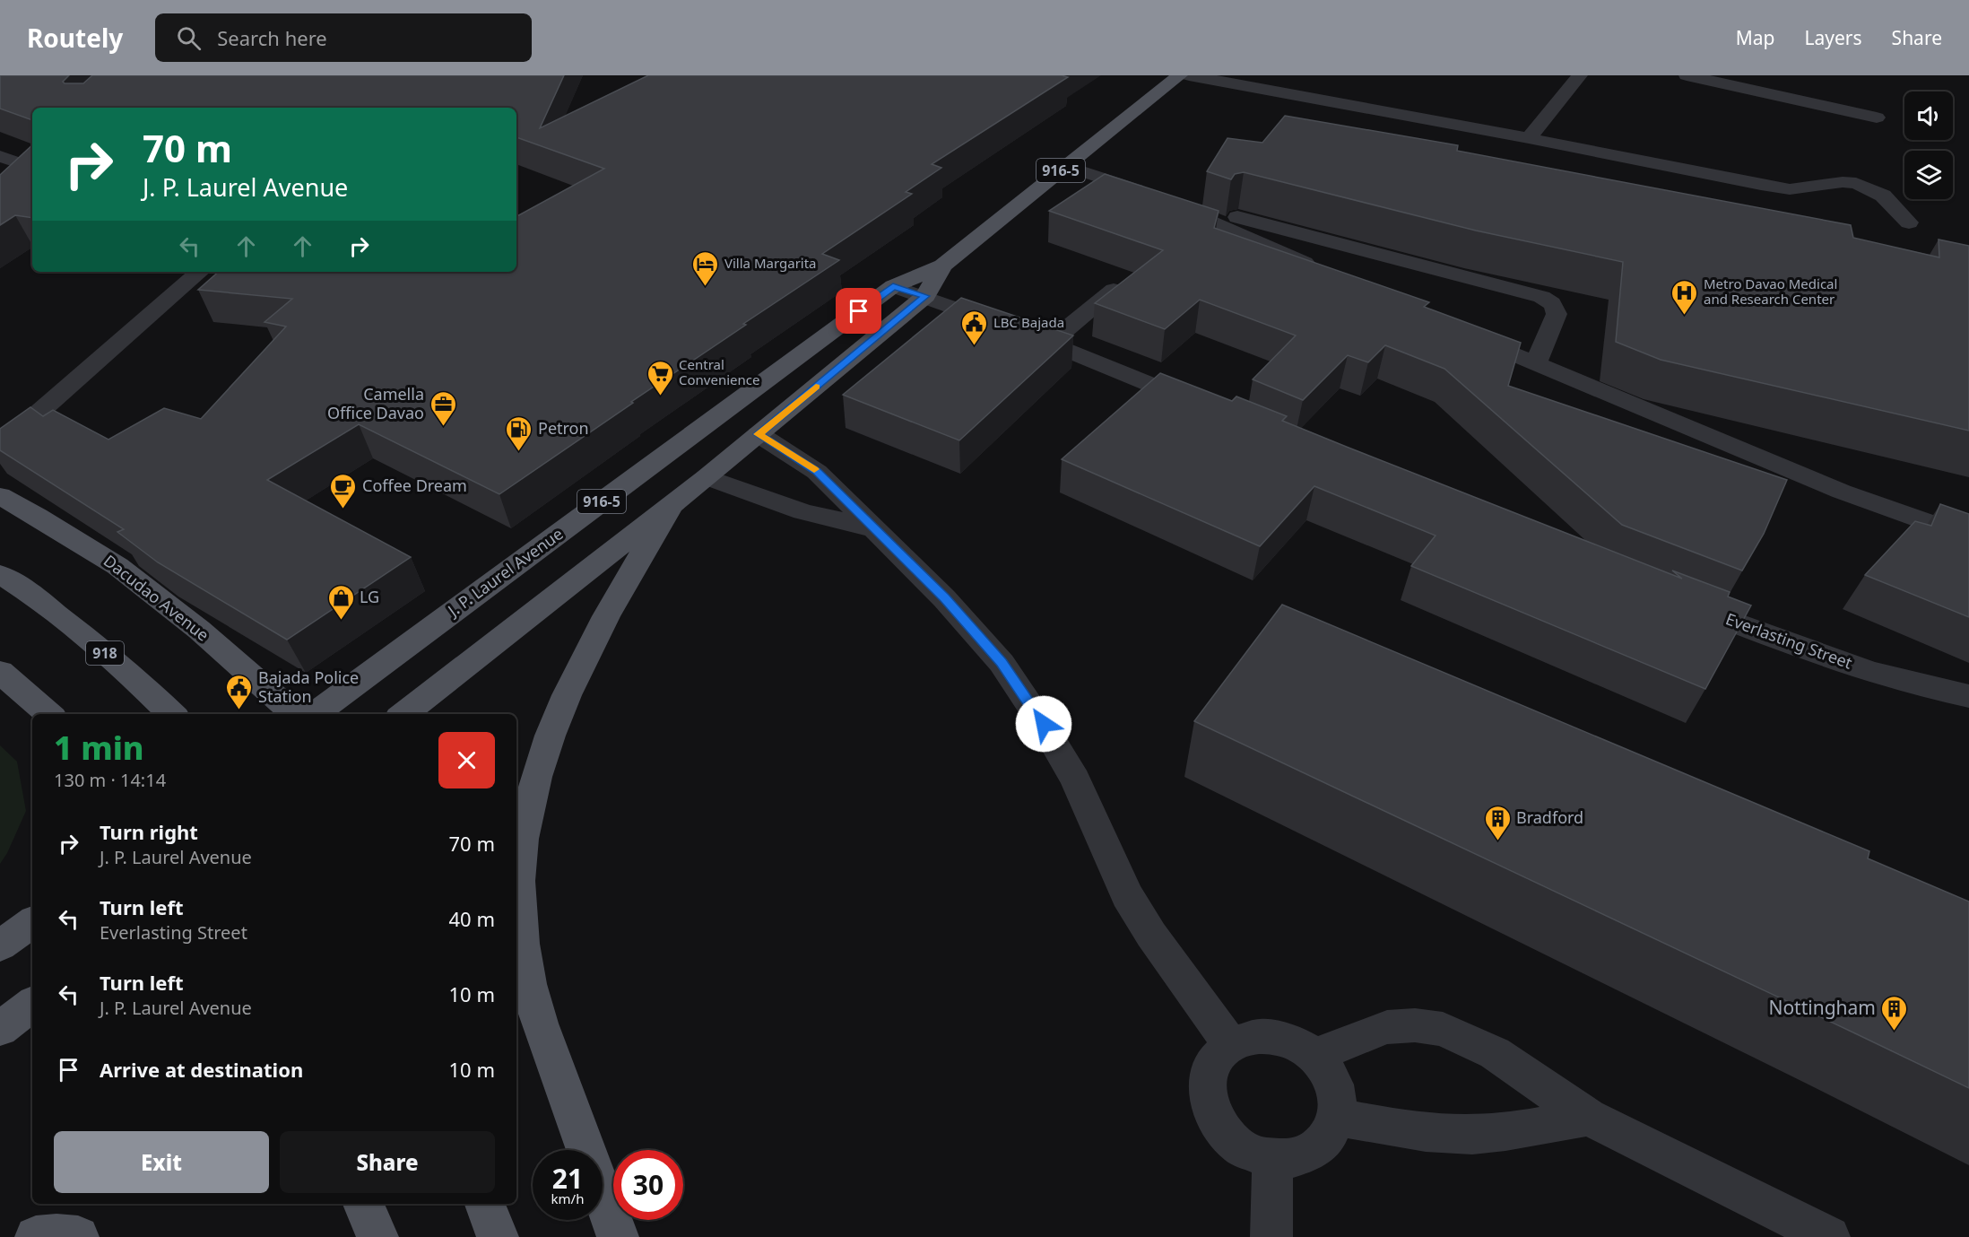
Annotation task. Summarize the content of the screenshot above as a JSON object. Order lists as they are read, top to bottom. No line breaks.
{"streets":{"main road":["916-5","J. P. Laurel Avenue","Dacudao Avenue","918"],"street":["Everlasting Street"]},"places":{"hotel":["Villa Margarita"],"hospital":["Metro Davao Medical and Research Center"],"public building":["LBC Bajada","Bajada Police Station"],"supermarket":["Central Convenience"],"office":["Camella Office Davao"],"fuel station":["Petron"],"cafe":["Coffee Dream"],"shop":["LG"],"building":["Bradford","Nottingham"]},"page":{"header":"Routely","search":"Search here","nav":["Map","Layers","Share"],"turn":["70 m","J. P. Laurel Avenue"],"heading":["1 min","130 m · 14:14"],"list":[{"name":"Turn right","note":"J. P. Laurel Avenue","value":"70 m"},{"name":"Turn left","note":"Everlasting Street","value":"40 m"},{"name":"Turn left","note":"J. P. Laurel Avenue","value":"10 m"},{"name":"Arrive at destination","value":"10 m"}],"buttons":["Exit","Share"],"speed":"21 km/h","limit":"30"}}
